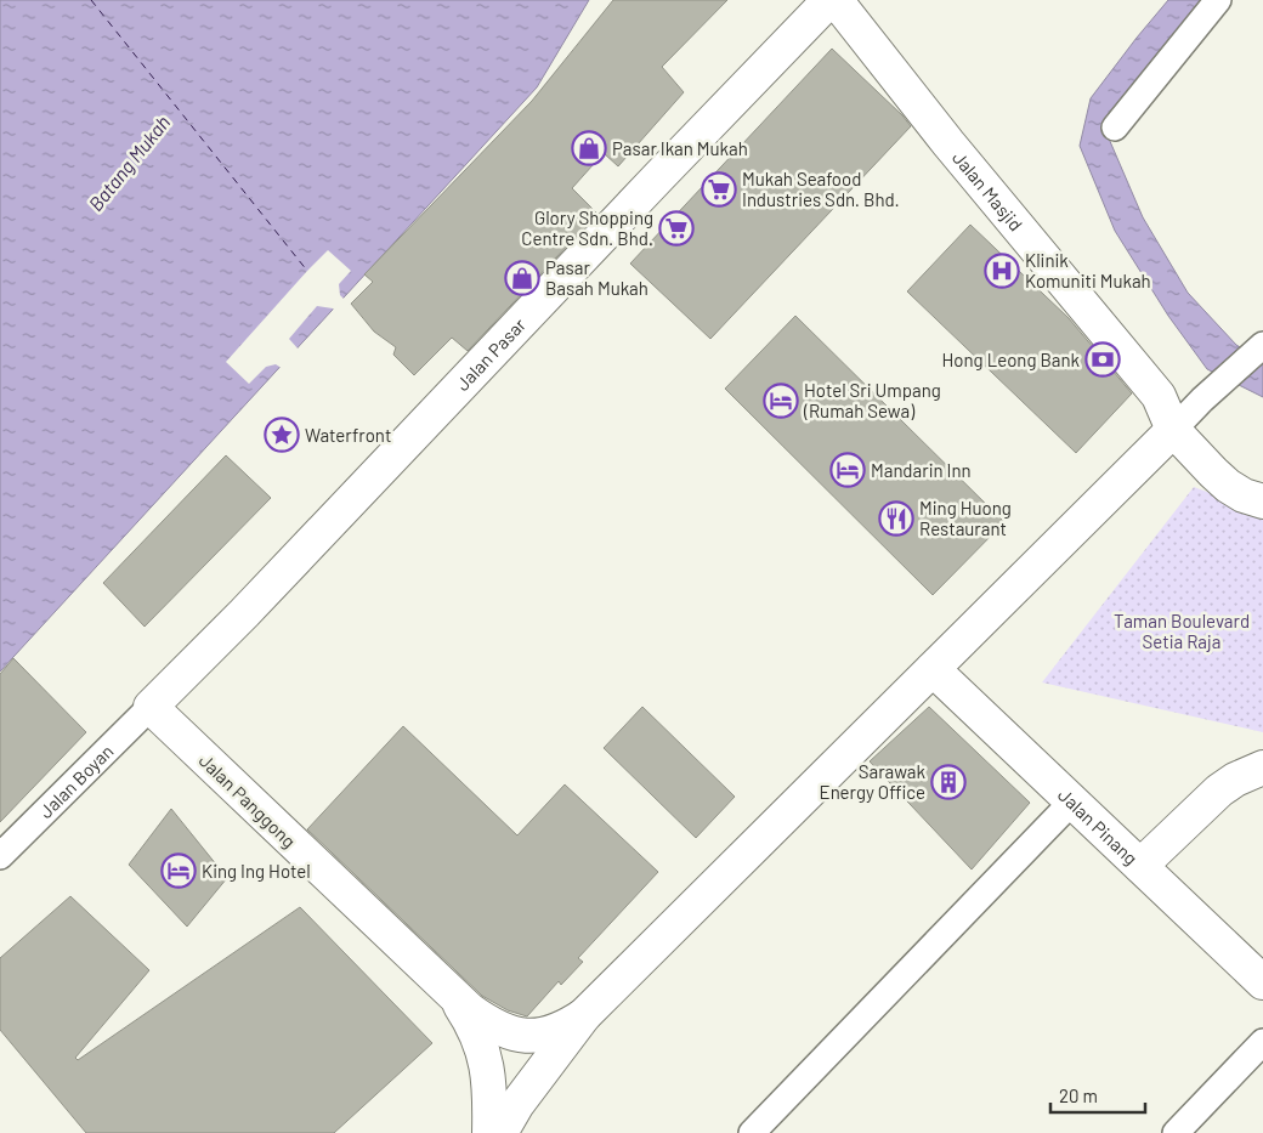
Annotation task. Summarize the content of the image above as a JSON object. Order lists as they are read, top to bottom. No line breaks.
{"streets":{"street":["Jalan Masjid","Jalan Pasar","Jalan Boyan","Jalan Panggong","Jalan Pinang"]},"crossings":[["Jalan Pasar","Jalan Boyan"],["Jalan Pasar","Jalan Panggong"],["Jalan Boyan","Jalan Panggong"]],"water":["Batang Mukah"],"parks":["Taman Boulevard Setia Raja"],"places":{"shop":["Pasar Ikan Mukah","Pasar Basah Mukah"],"supermarket":["Mukah Seafood Industries Sdn. Bhd.","Glory Shopping Centre Sdn. Bhd."],"hospital":["Klinik Komuniti Mukah"],"bank":["Hong Leong Bank"],"hotel":["Hotel Sri Umpang (Rumah Sewa)","Mandarin Inn","King Ing Hotel"],"place":["Waterfront"],"restaurant":["Ming Huong Restaurant"],"building":["Sarawak Energy Office"]},"scale_bar":"20 m"}
